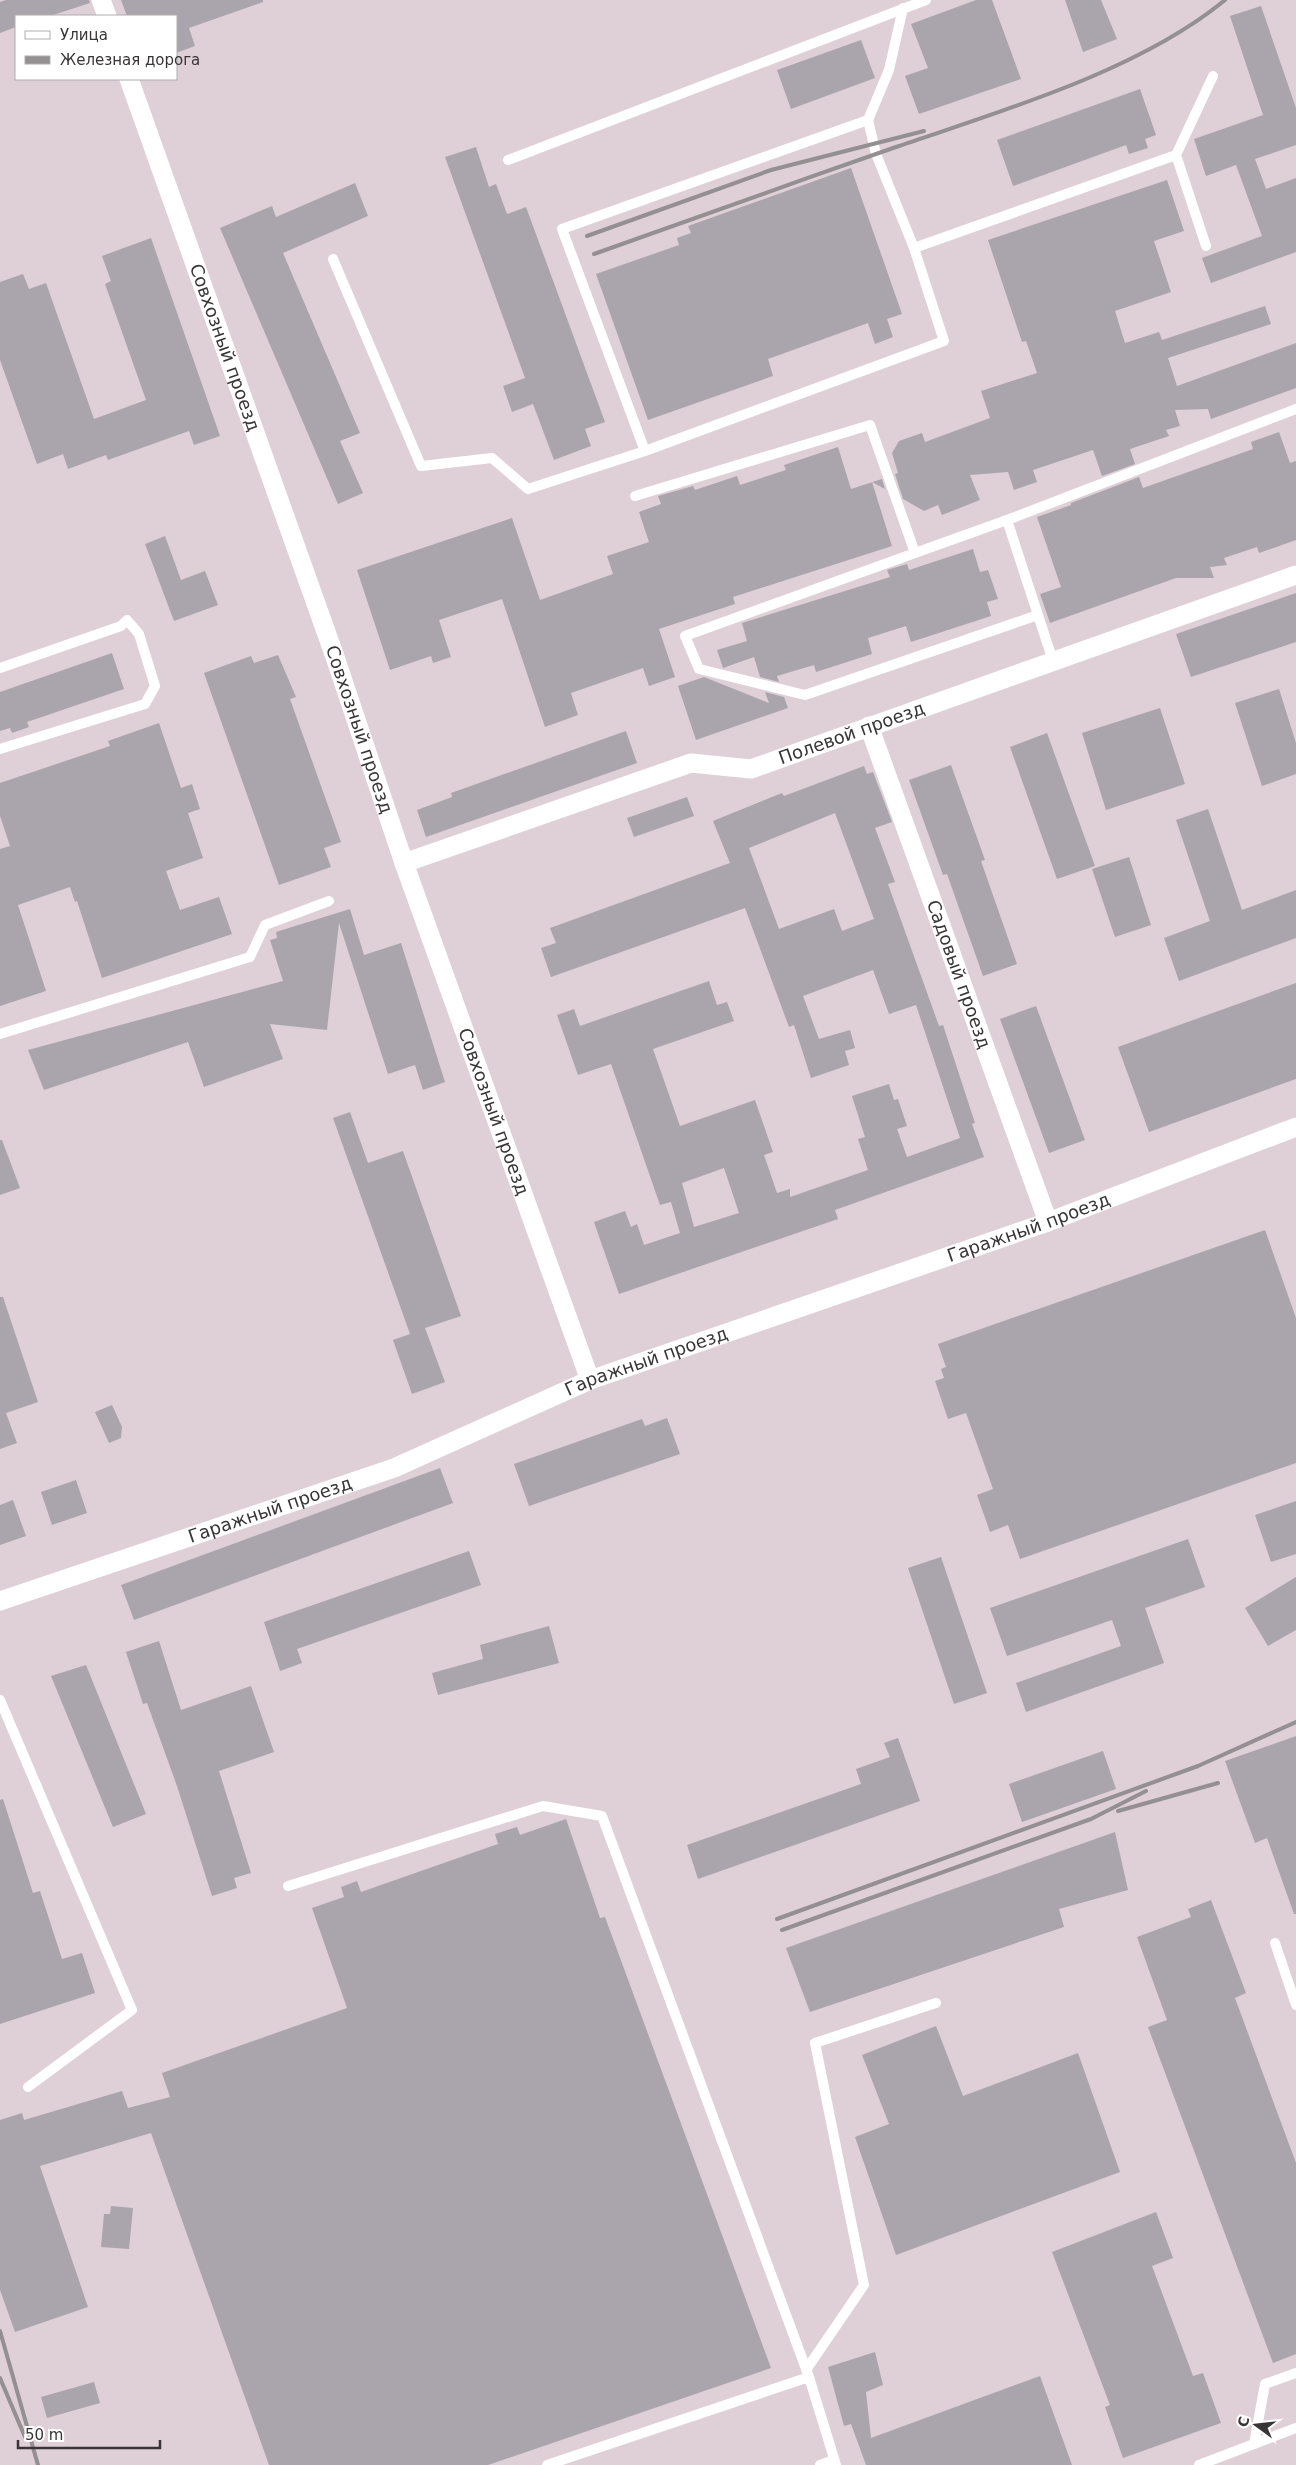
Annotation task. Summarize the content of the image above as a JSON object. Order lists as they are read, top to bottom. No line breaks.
{"streets":{"street":["Совхозный проезд","Полевой проезд","Садовый проезд","Гаражный проезд"]},"crossings":[["Совхозный проезд","Полевой проезд"],["Совхозный проезд","Гаражный проезд"],["Полевой проезд","Садовый проезд"],["Садовый проезд","Гаражный проезд"]],"legend":["Улица","Железная дорога"],"scale_bar":"50 m","north":"left"}
